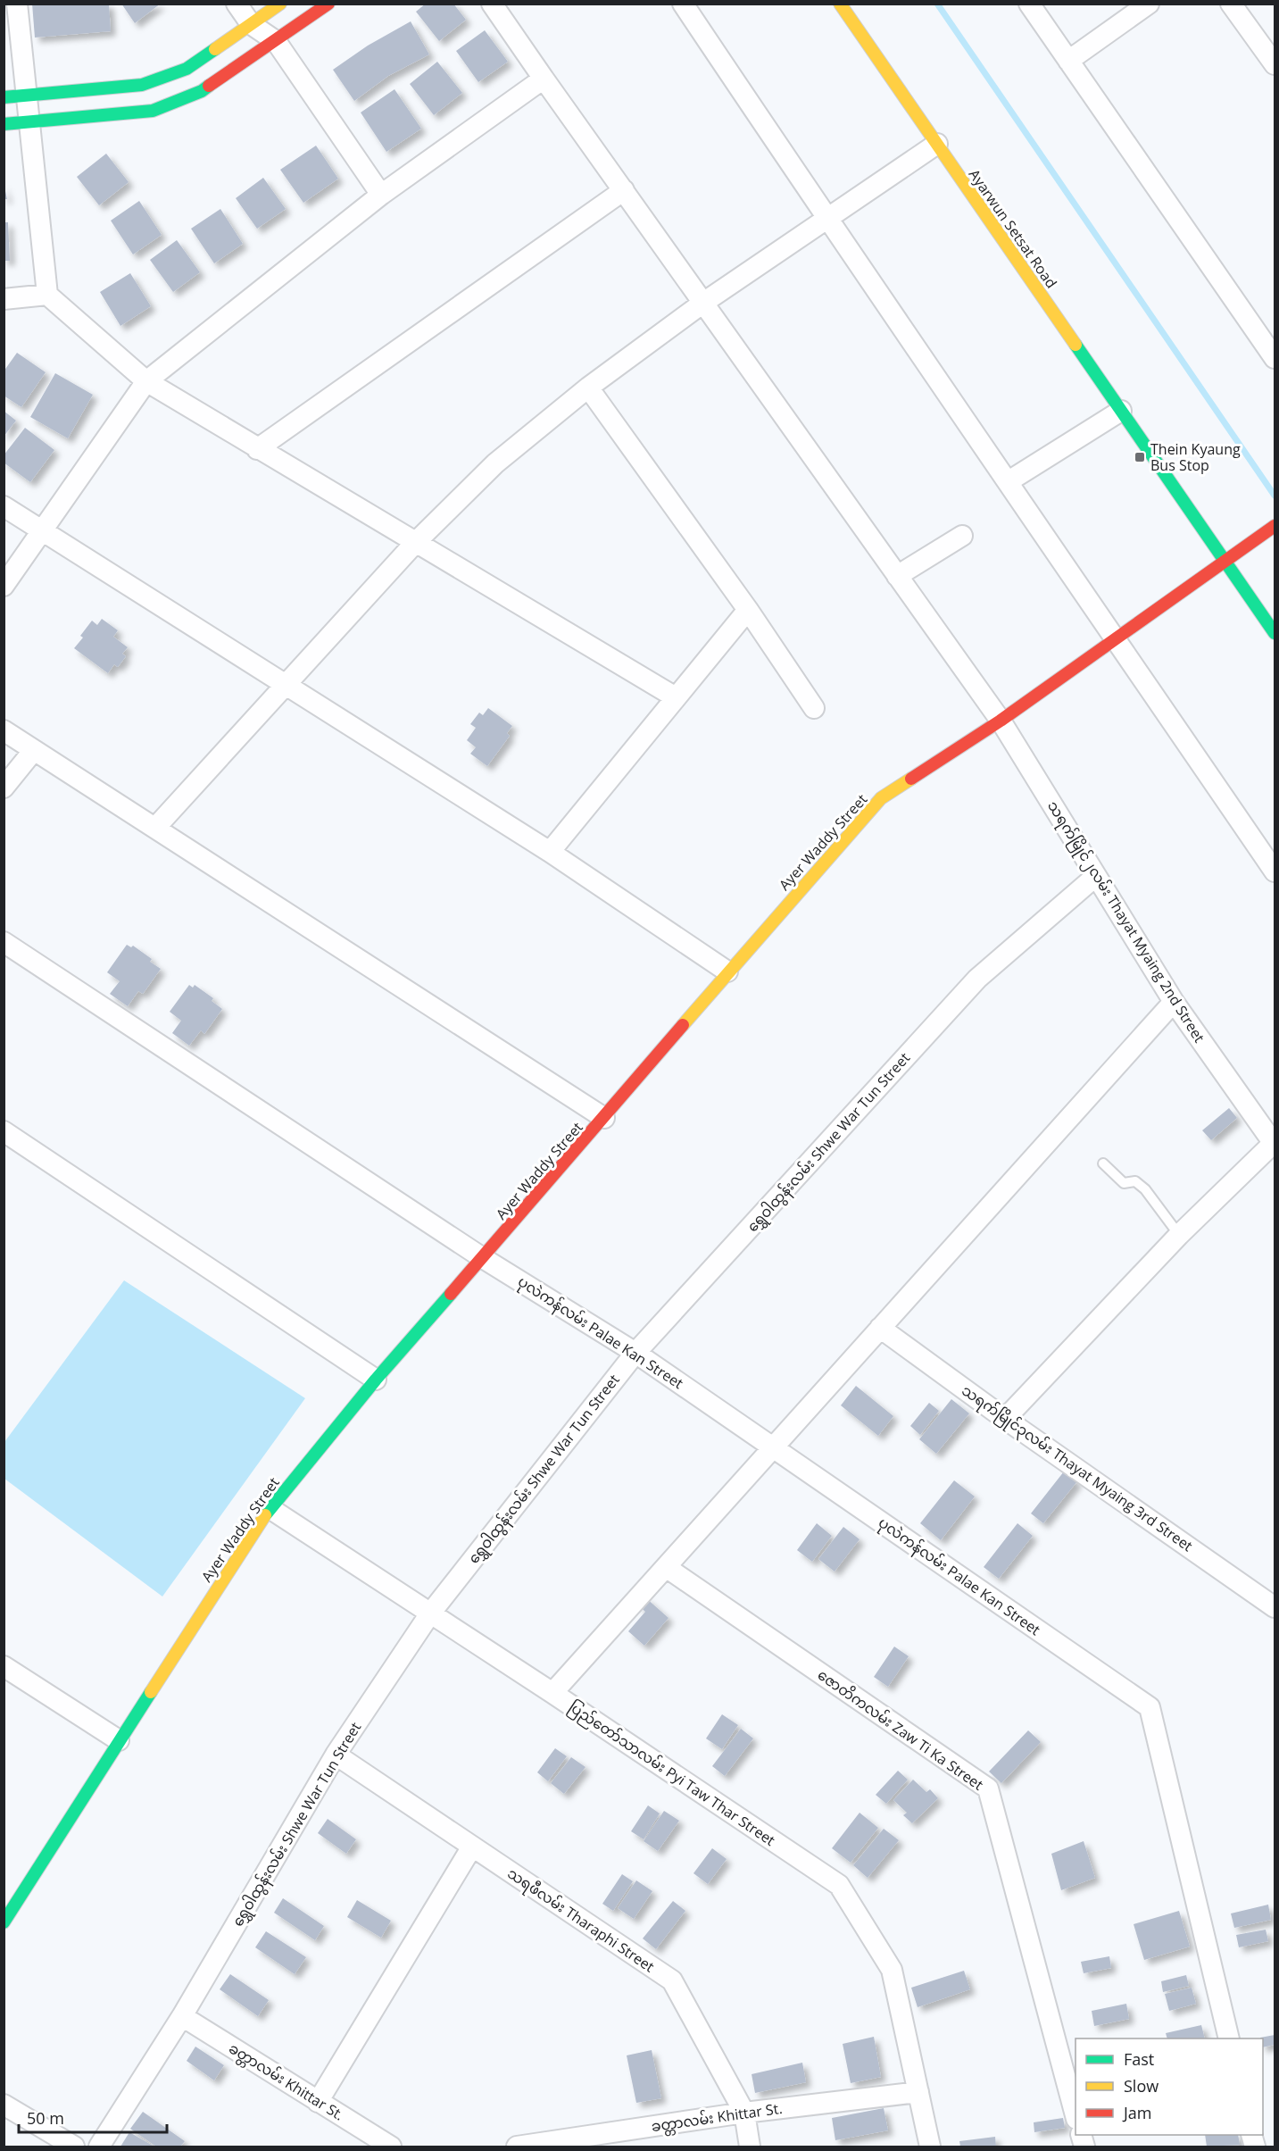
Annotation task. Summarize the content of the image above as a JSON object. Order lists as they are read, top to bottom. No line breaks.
{"streets":{"street":["Ayarwun Setsat Road","Ayer Waddy Street","သရက်မြိုင်၂လမ်း Thayat Myaing 2nd Street","ရွှေဝါထွန်းလမ်း Shwe War Tun Street","ပုလဲကန်လမ်း Palae Kan Street","သရက်မြိုင်၃လမ်း Thayat Myaing 3rd Street","ဇောတိကလမ်း Zaw Ti Ka Street","ပြည်တော်သာလမ်း Pyi Taw Thar Street","သရဖီလမ်း Tharaphi Street","ခတ္တာလမ်း Khittar St."]},"crossings":[["Ayarwun Setsat Road","Ayer Waddy Street"],["Ayer Waddy Street","သရက်မြိုင်၂လမ်း Thayat Myaing 2nd Street"],["Ayer Waddy Street","ပုလဲကန်လမ်း Palae Kan Street"],["Ayer Waddy Street","ပြည်တော်သာလမ်း Pyi Taw Thar Street"],["သရက်မြိုင်၂လမ်း Thayat Myaing 2nd Street","ရွှေဝါထွန်းလမ်း Shwe War Tun Street"],["ရွှေဝါထွန်းလမ်း Shwe War Tun Street","ပုလဲကန်လမ်း Palae Kan Street"],["ရွှေဝါထွန်းလမ်း Shwe War Tun Street","ပြည်တော်သာလမ်း Pyi Taw Thar Street"],["ရွှေဝါထွန်းလမ်း Shwe War Tun Street","သရဖီလမ်း Tharaphi Street"],["ရွှေဝါထွန်းလမ်း Shwe War Tun Street","ခတ္တာလမ်း Khittar St."],["ပြည်တော်သာလမ်း Pyi Taw Thar Street","ခတ္တာလမ်း Khittar St."],["သရဖီလမ်း Tharaphi Street","ခတ္တာလမ်း Khittar St."]],"places":{"transit":["Thein Kyaung Bus Stop"]},"legend":["Fast","Slow","Jam"],"scale_bar":"50 m"}
